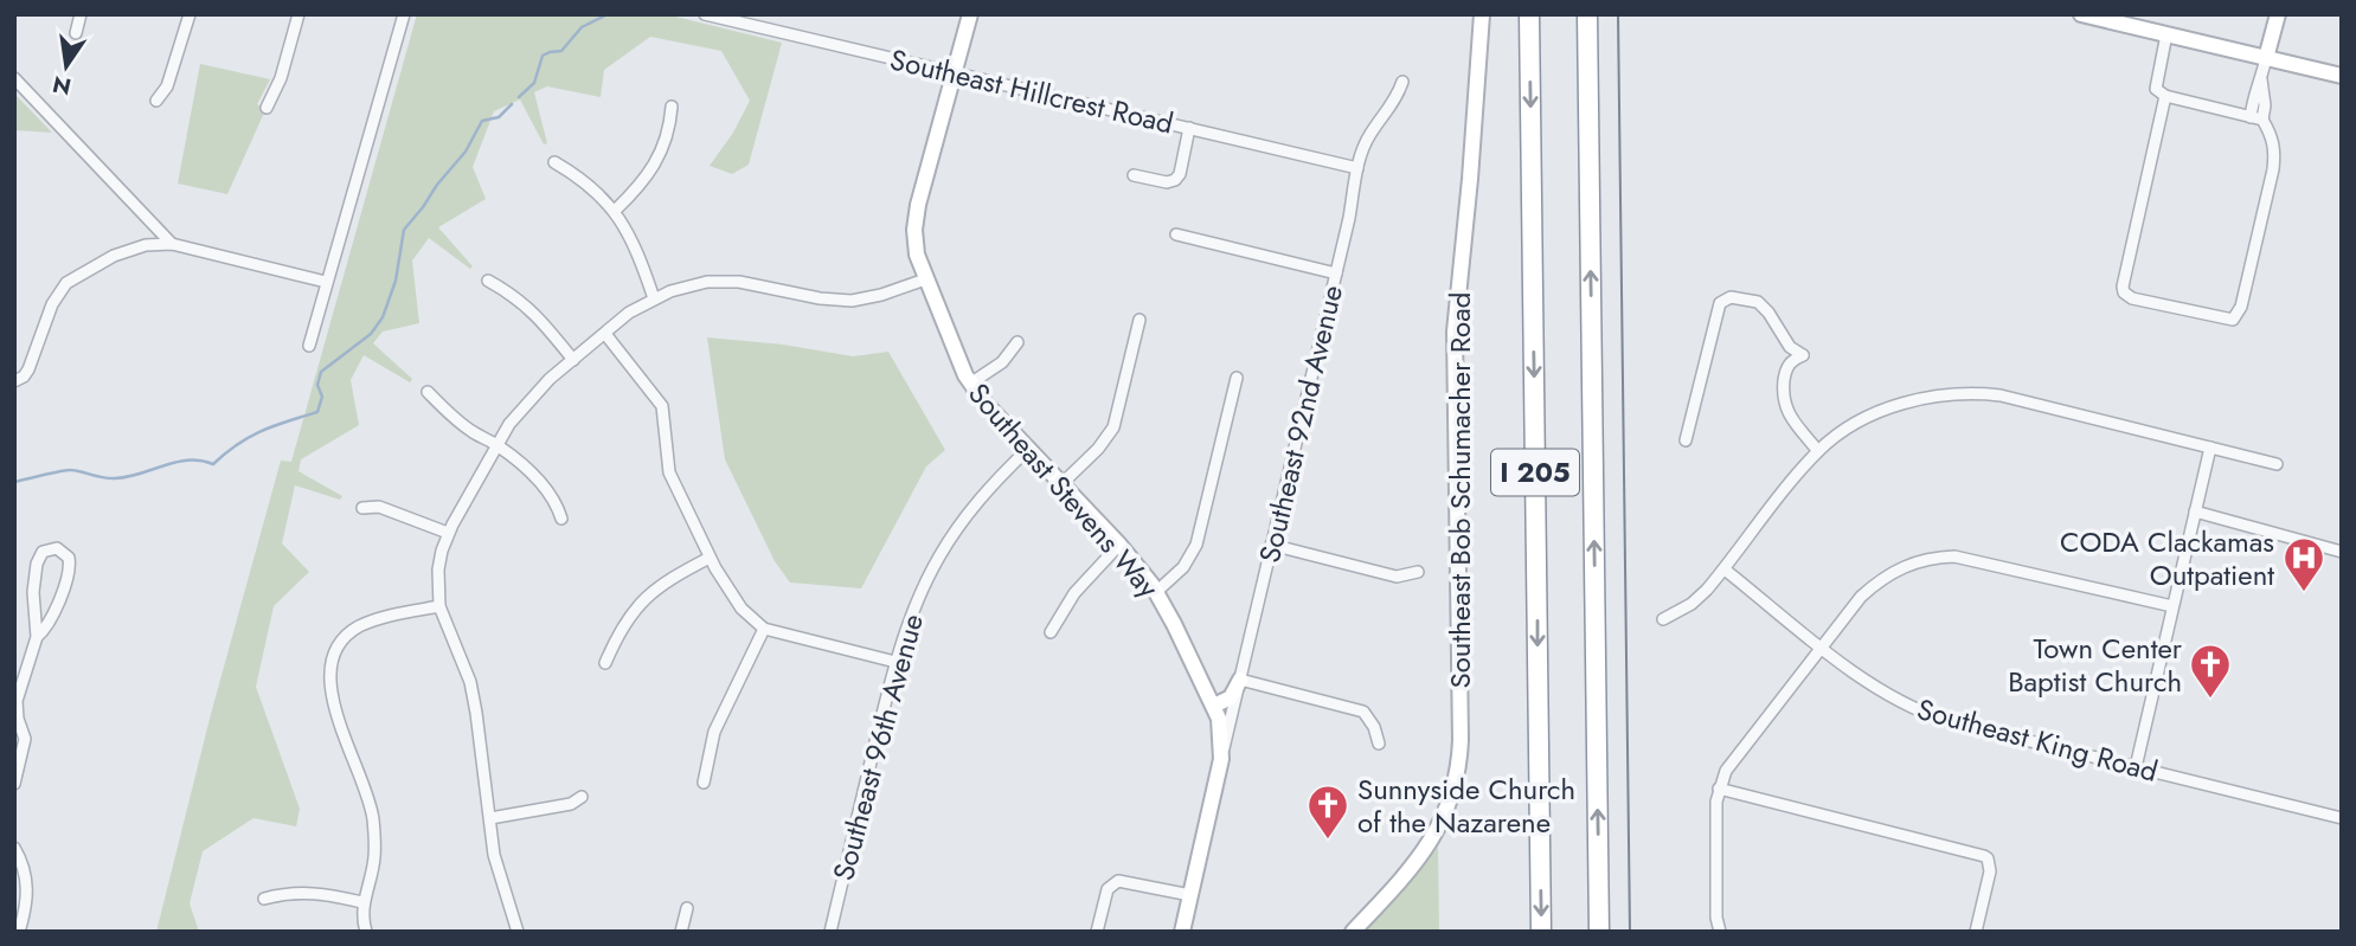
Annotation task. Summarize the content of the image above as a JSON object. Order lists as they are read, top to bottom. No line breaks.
{"streets":{"highway":["I 205"],"street":["Southeast Hillcrest Road","Southeast 92nd Avenue","Southeast Stevens Way","Southeast Bob Schumacher Road","Southeast King Road","Southeast 96th Avenue"]},"crossings":[["Southeast Hillcrest Road","Southeast 92nd Avenue"],["Southeast Hillcrest Road","Southeast Stevens Way"],["Southeast 92nd Avenue","Southeast Stevens Way"],["Southeast Stevens Way","Southeast 96th Avenue"]],"places":{"hospital":["CODA Clackamas Outpatient"],"church":["Town Center Baptist Church","Sunnyside Church of the Nazarene"]},"north":"bottom"}
